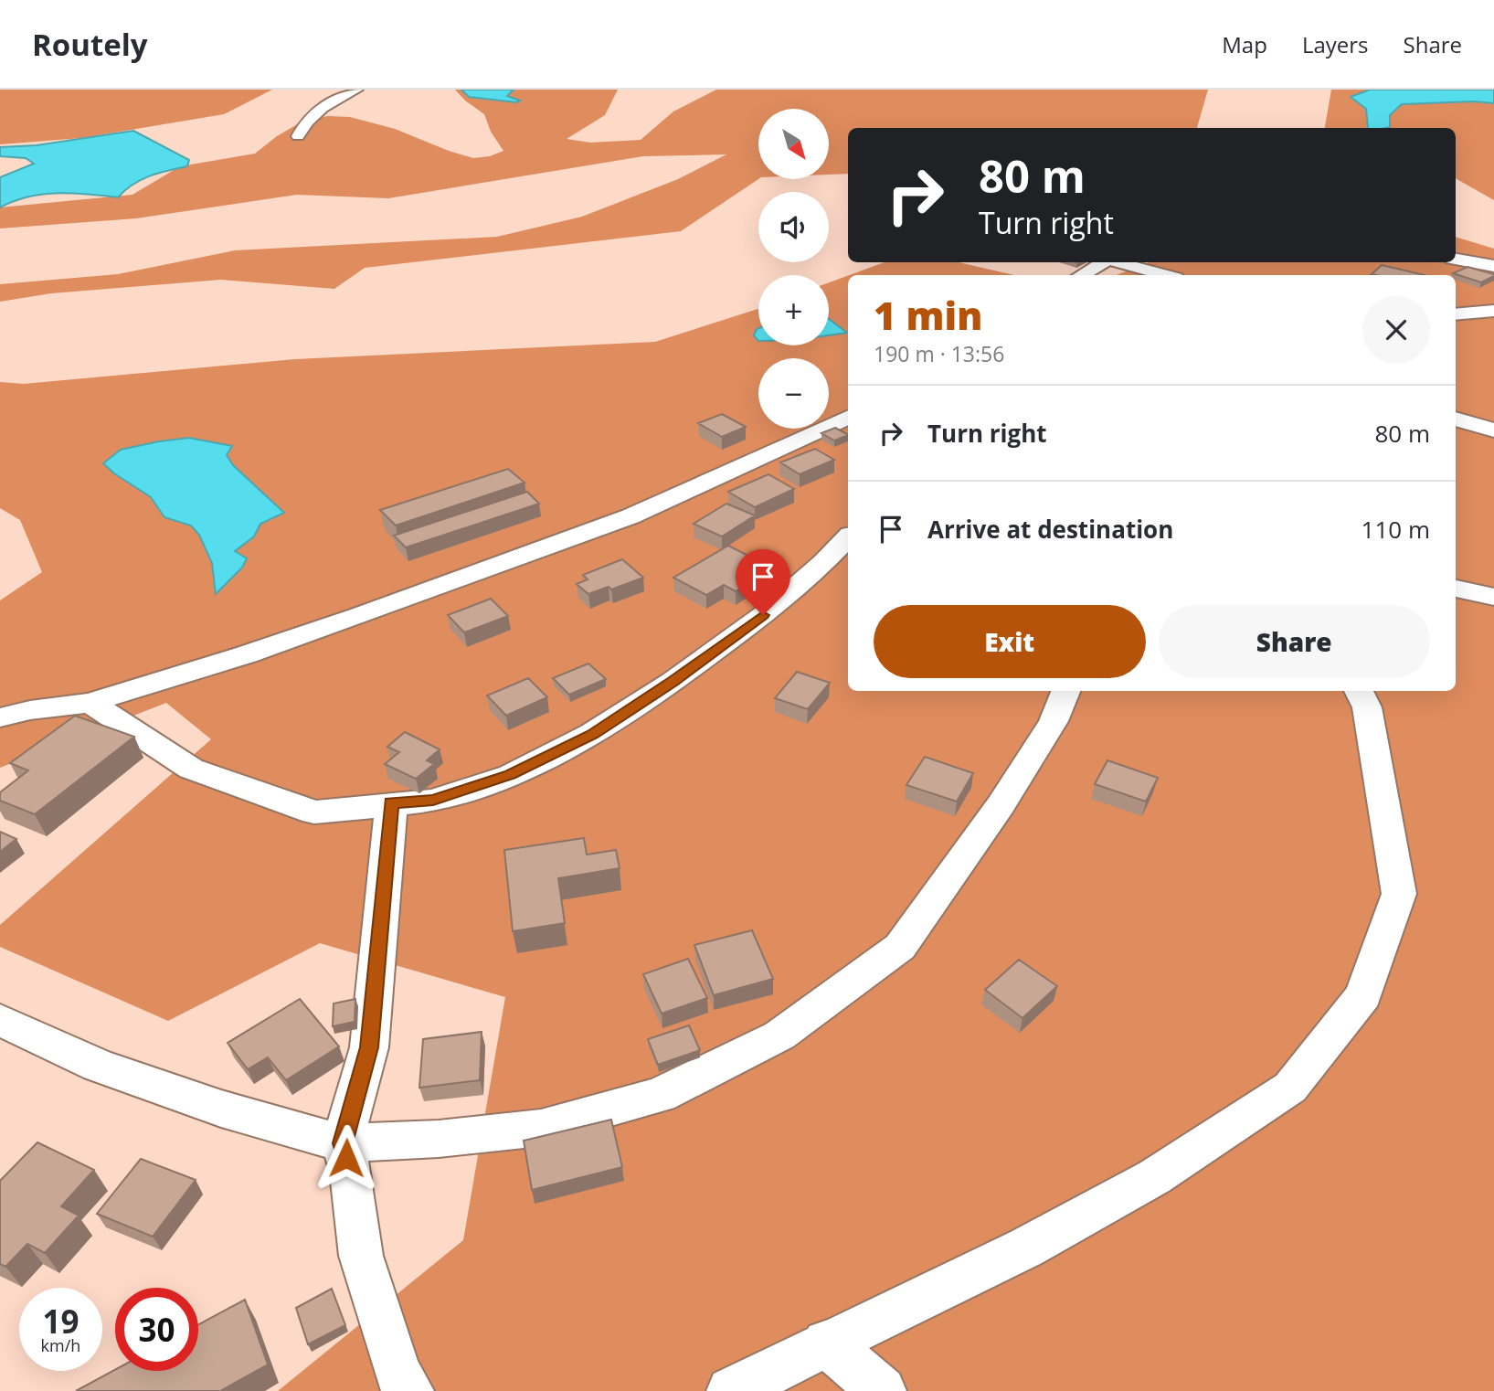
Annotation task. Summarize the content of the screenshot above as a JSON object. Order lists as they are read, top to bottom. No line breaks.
{"north":"bottom right","page":{"header":"Routely","nav":["Map","Layers","Share"],"map_buttons":["+","−"],"turn":["80 m","Turn right"],"heading":["1 min","190 m · 13:56"],"list":[{"name":"Turn right","value":"80 m"},{"name":"Arrive at destination","value":"110 m"}],"buttons":["Exit","Share"],"speed":"19 km/h","limit":"30"}}
